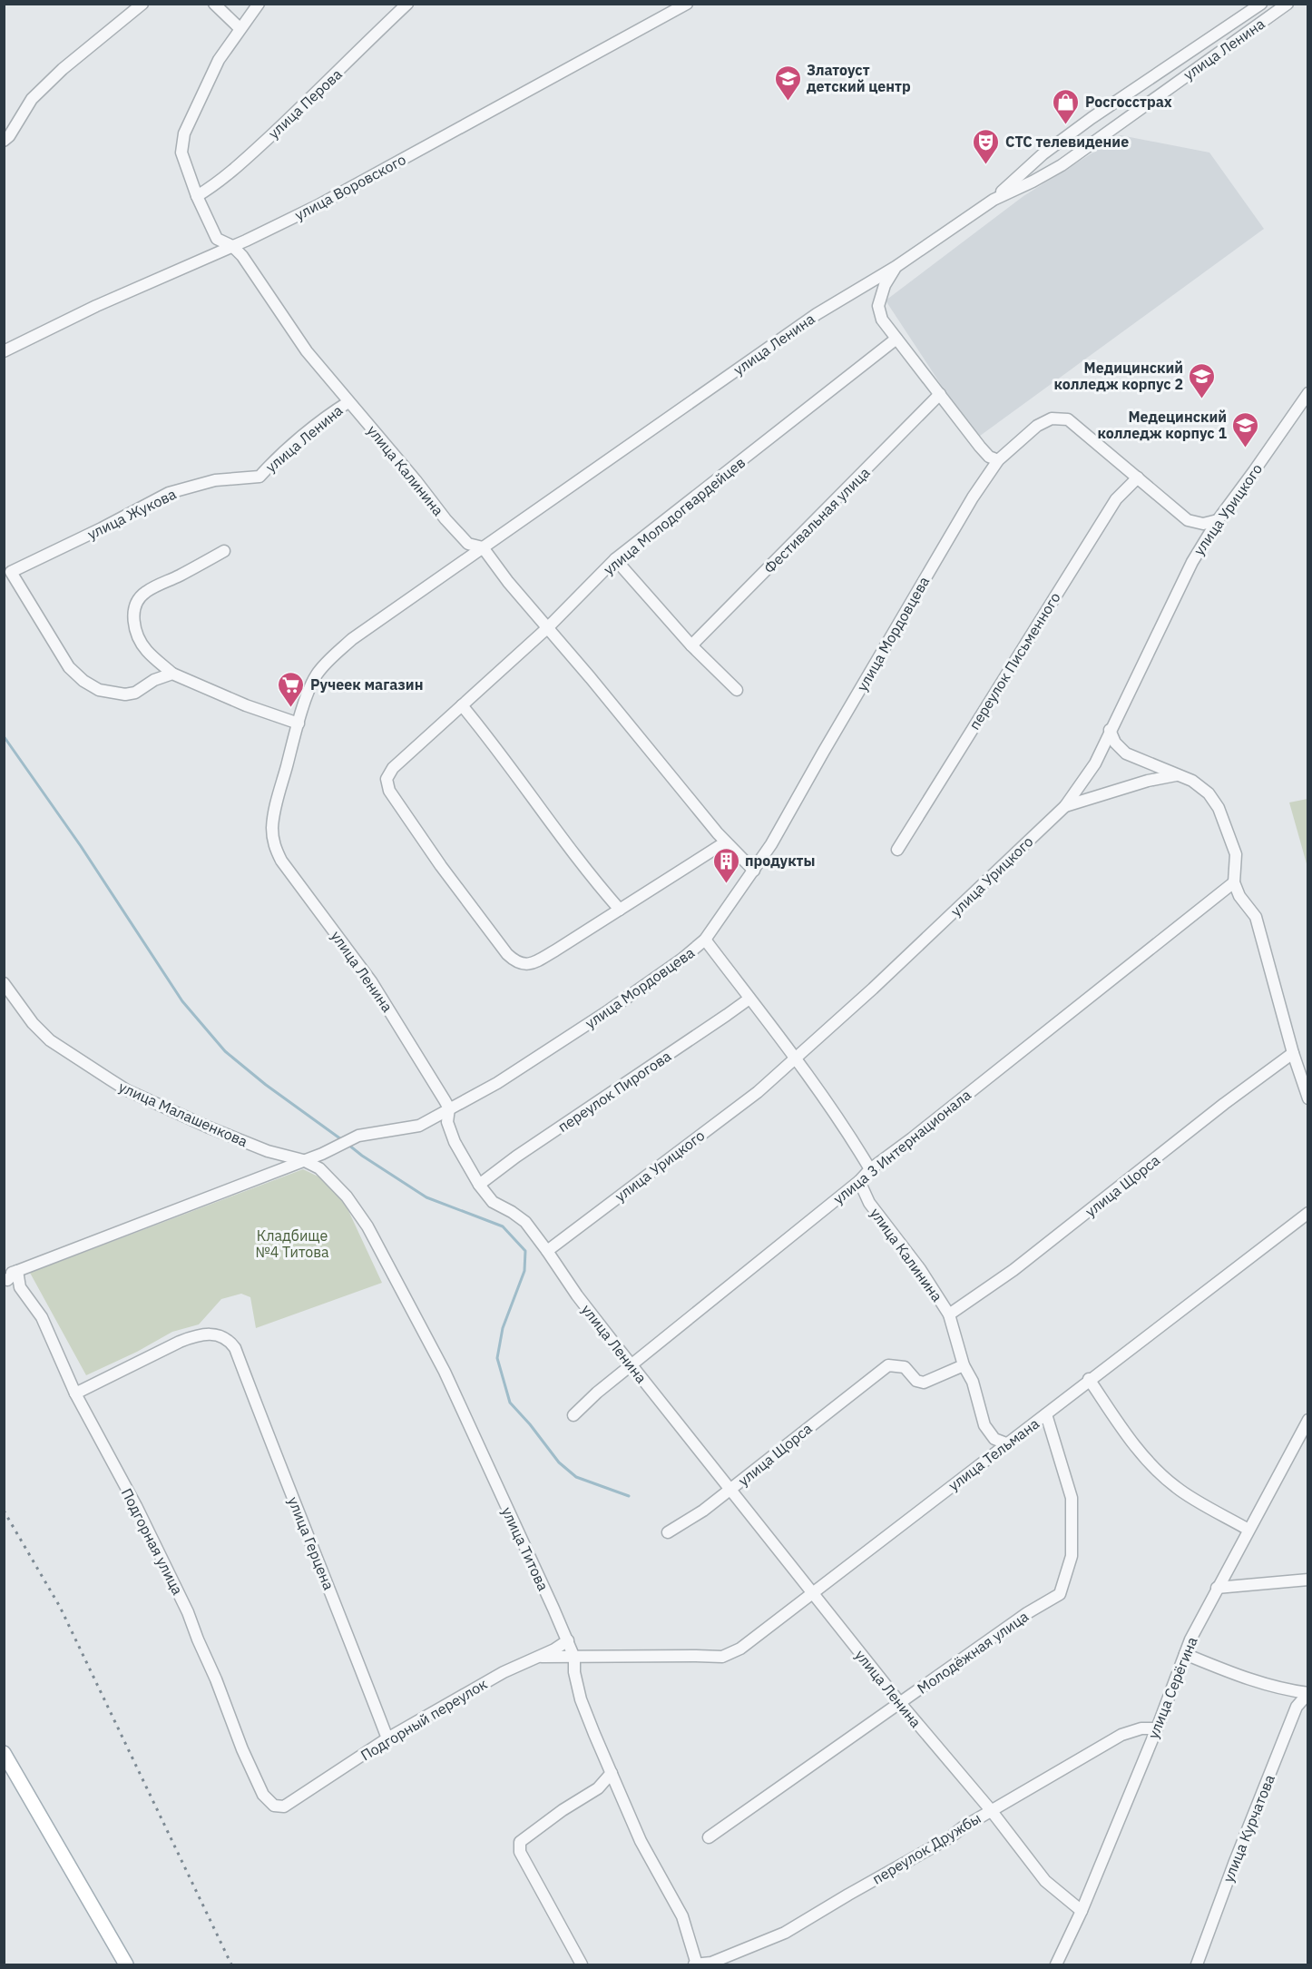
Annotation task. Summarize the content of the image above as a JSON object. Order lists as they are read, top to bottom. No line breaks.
{"streets":{"street":["улица Ленина","улица Перова","улица Воровского","улица Калинина","улица Урицкого","улица Жукова","улица Молодогвардейцев","Фестивальная улица","улица Мордовцева","переулок Письменного","переулок Пирогова","улица Малашенкова","улица 3 Интернационала","улица Щорса","улица Тельмана","Подгорная улица","улица Герцена","улица Титова","Молодёжная улица","улица Серёгина","Подгорный переулок","улица Курчатова","переулок Дружбы"]},"crossings":[["улица Ленина","улица Калинина"],["улица Ленина","улица Урицкого"],["улица Ленина","улица Жукова"],["улица Ленина","улица Мордовцева"],["улица Ленина","переулок Пирогова"],["улица Ленина","улица 3 Интернационала"],["улица Ленина","улица Щорса"],["улица Ленина","улица Тельмана"],["улица Ленина","Молодёжная улица"],["улица Ленина","улица Серёгина"],["улица Ленина","переулок Дружбы"],["улица Перова","улица Калинина"],["улица Воровского","улица Калинина"],["улица Калинина","улица Молодогвардейцев"],["улица Калинина","улица Мордовцева"],["улица Калинина","улица 3 Интернационала"],["улица Калинина","улица Щорса"],["улица Калинина","улица Тельмана"],["улица Урицкого","улица Мордовцева"],["улица Мордовцева","переулок Письменного"],["улица Мордовцева","улица Малашенкова"],["улица Мордовцева","улица Титова"],["улица Малашенкова","улица Титова"],["улица Тельмана","улица Титова"],["улица Тельмана","Молодёжная улица"],["улица Тельмана","Подгорный переулок"],["Подгорная улица","улица Герцена"],["Подгорная улица","Подгорный переулок"],["улица Герцена","Подгорный переулок"],["улица Титова","Подгорный переулок"],["улица Титова","переулок Дружбы"],["улица Серёгина","улица Курчатова"],["улица Серёгина","переулок Дружбы"]],"parks":["Кладбище №4 Титова"],"places":{"school or university":["Златоуст детский центр","Медицинский колледж корпус 2","Медецинский колледж корпус 1"],"shop":["Росгосстрах"],"theatre":["СТС телевидение"],"supermarket":["Ручеек магазин"],"building":["продукты"]}}
